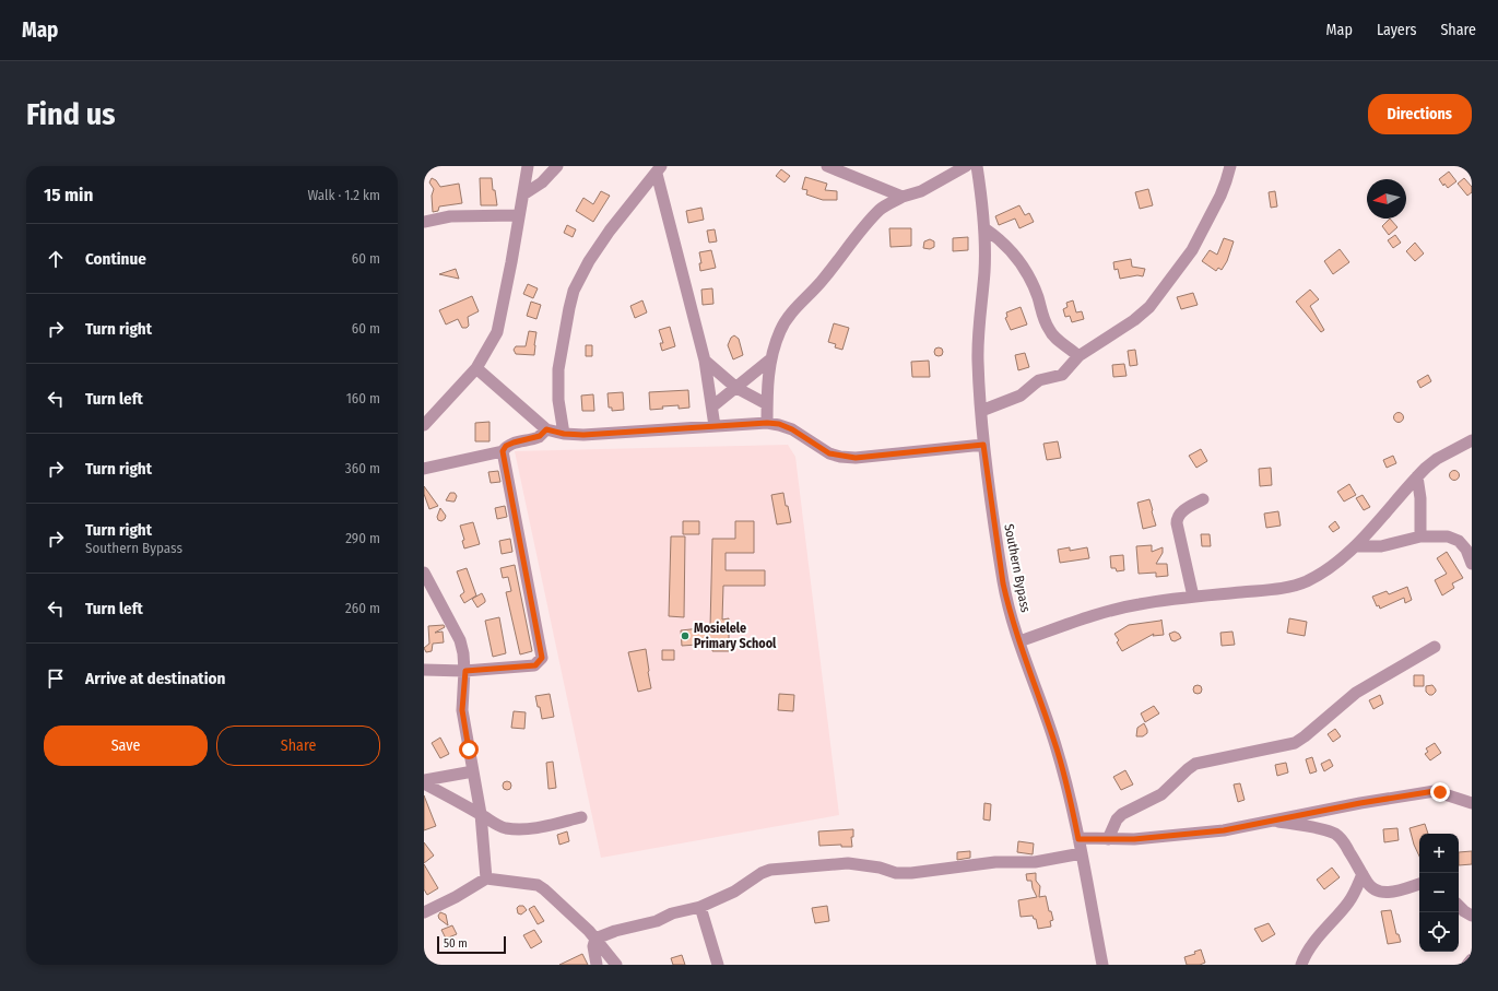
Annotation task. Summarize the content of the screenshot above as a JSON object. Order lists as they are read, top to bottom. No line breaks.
{"streets":{"street":["Southern Bypass"]},"places":["Mosielele Primary School"],"scale_bar":"50 m","north":"left","page":{"header":"Map","nav":["Map","Layers","Share"],"buttons":["Directions",["Save","Share"]],"title":"Find us","heading":["15 min","Walk · 1.2 km"],"list":[["Continue","60 m"],["Turn right","60 m"],["Turn left","160 m"],["Turn right","360 m"],["Turn right","Southern Bypass","290 m"],["Turn left","260 m"],"Arrive at destination"],"map_buttons":["+","−"],"scale":"50 m"}}
